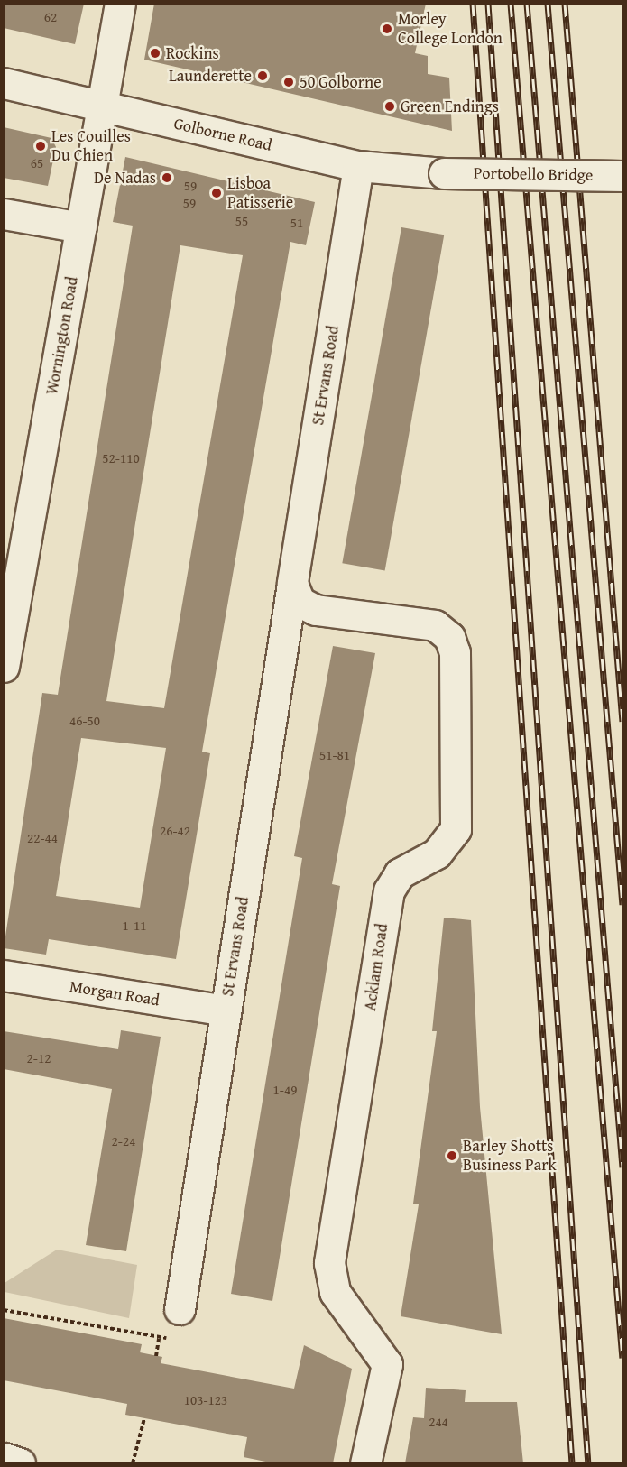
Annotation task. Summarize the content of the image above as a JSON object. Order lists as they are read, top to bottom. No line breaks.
{"streets":{"street":["Golborne Road","Portobello Bridge","Wornington Road","St Ervans Road","Acklam Road","Morgan Road"]},"crossings":[["Golborne Road","Portobello Bridge"],["Golborne Road","Wornington Road"],["Golborne Road","St Ervans Road"],["St Ervans Road","Acklam Road"],["St Ervans Road","Morgan Road"]],"places":["Morley College London","Rockins","Launderette","50 Golborne","Green Endings","Les Couilles Du Chien","De Nadas","Lisboa Patisserie","Barley Shotts Business Park"],"house_numbers":["62","65","59","59","55","51","52-110","46-50","51-81","26-42","22-44","1-11","2-12","1-49","2-24","103-123","244"]}
